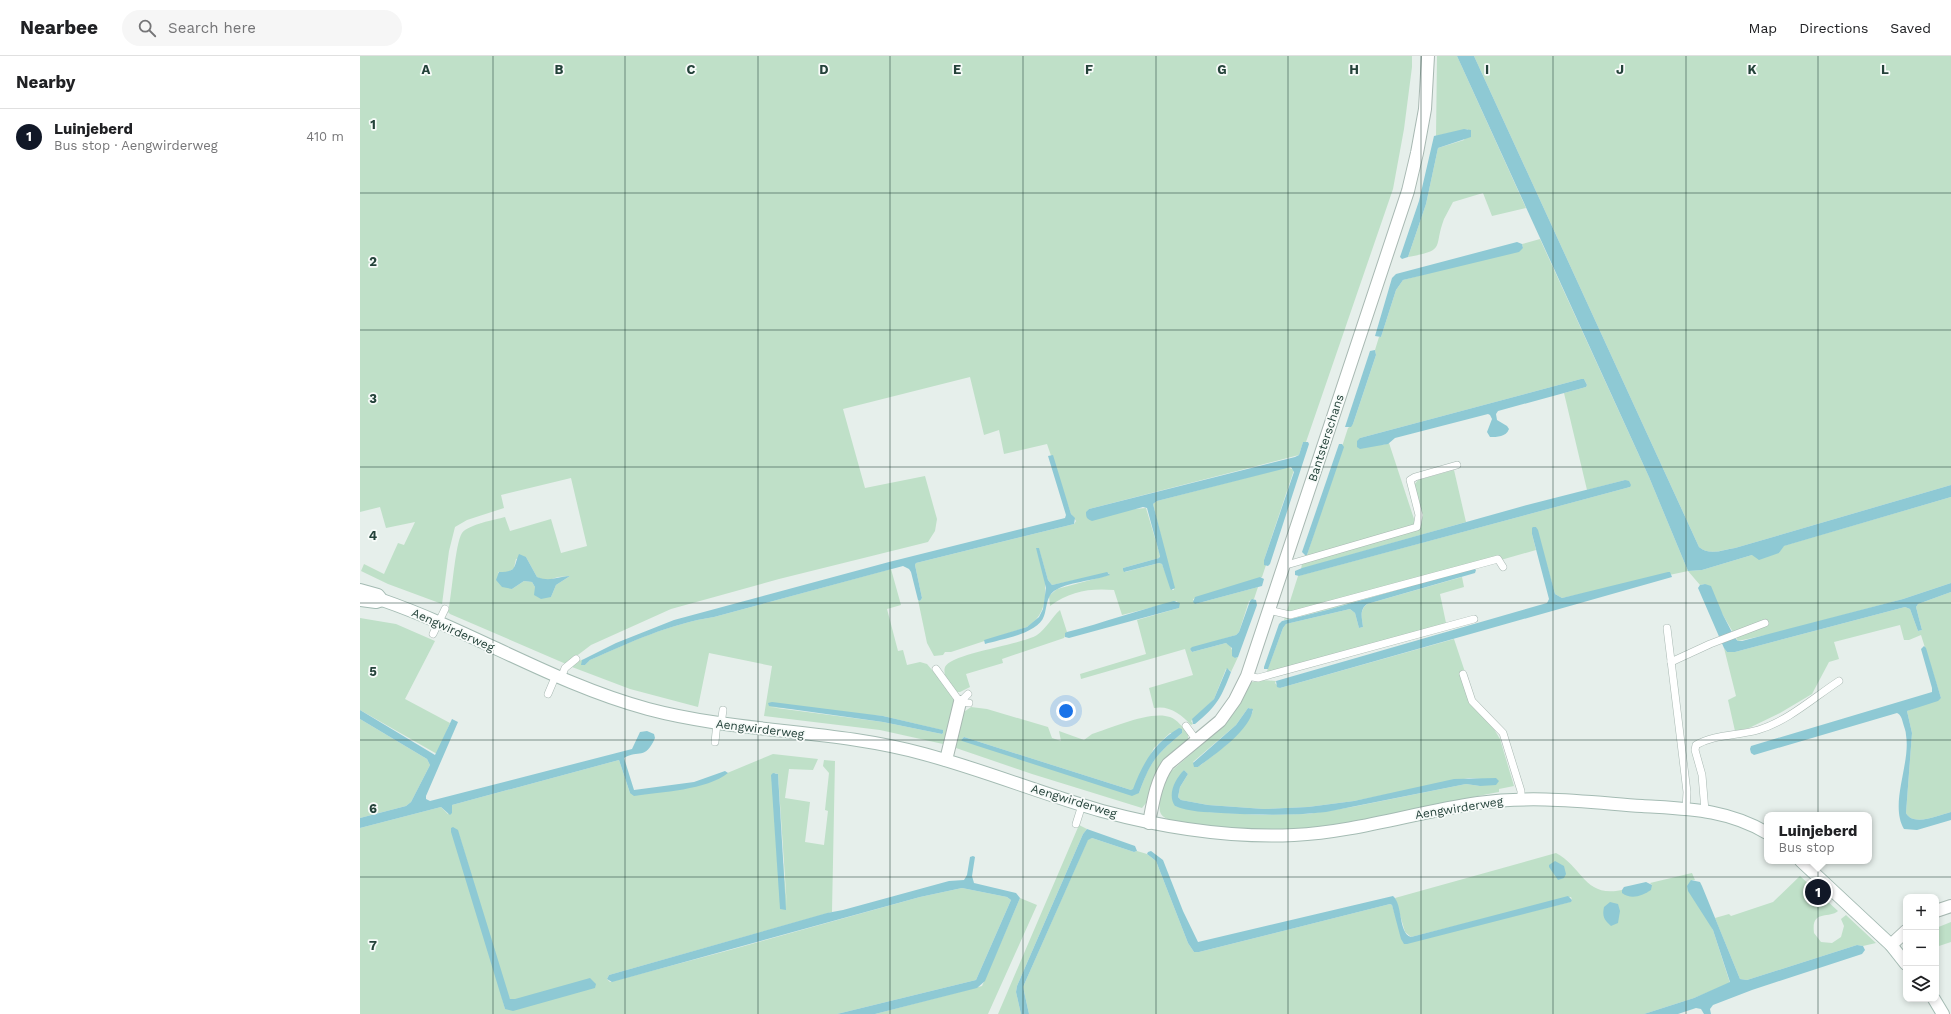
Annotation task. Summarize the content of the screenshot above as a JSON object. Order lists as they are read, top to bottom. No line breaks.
{"streets":{"street":["Bantsterschans","Aengwirderweg"]},"crossings":[["Bantsterschans","Aengwirderweg"]],"page":{"header":"Nearbee","search":"Search here","nav":["Map","Directions","Saved"],"heading":"Nearby","list":[{"mark":"1","name":"Luinjeberd","note":"Bus stop · Aengwirderweg","value":"410 m"}],"popup":["Luinjeberd","Bus stop"],"pins":"1","map_buttons":["+","−"]},"grid":{"columns":["A","B","C","D","E","F","G","H","I","J","K","L"],"rows":["1","2","3","4","5","6","7"]}}
